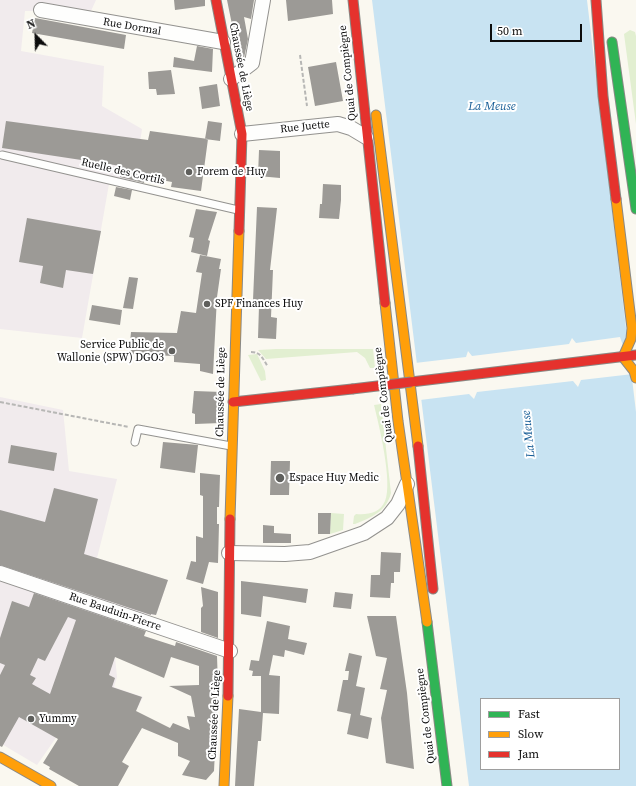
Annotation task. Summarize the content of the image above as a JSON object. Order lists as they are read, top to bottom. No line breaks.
{"streets":{"main road":["Chaussée de Liège","Quai de Compiègne"],"street":["Rue Dormal","Rue Juette","Rue Bauduin-Pierre"],"lane":["Ruelle des Cortils"]},"crossings":[["Rue Dormal","Chaussée de Liège"],["Chaussée de Liège","Rue Juette"],["Chaussée de Liège","Ruelle des Cortils"],["Chaussée de Liège","Rue Bauduin-Pierre"],["Quai de Compiègne","Rue Juette"]],"water":["La Meuse"],"places":["Forem de Huy","SPF Finances Huy","Service Public de Wallonie (SPW) DGO3","Espace Huy Medic","Yummy"],"legend":["Fast","Slow","Jam"],"scale_bar":"50 m","north":"top left"}
